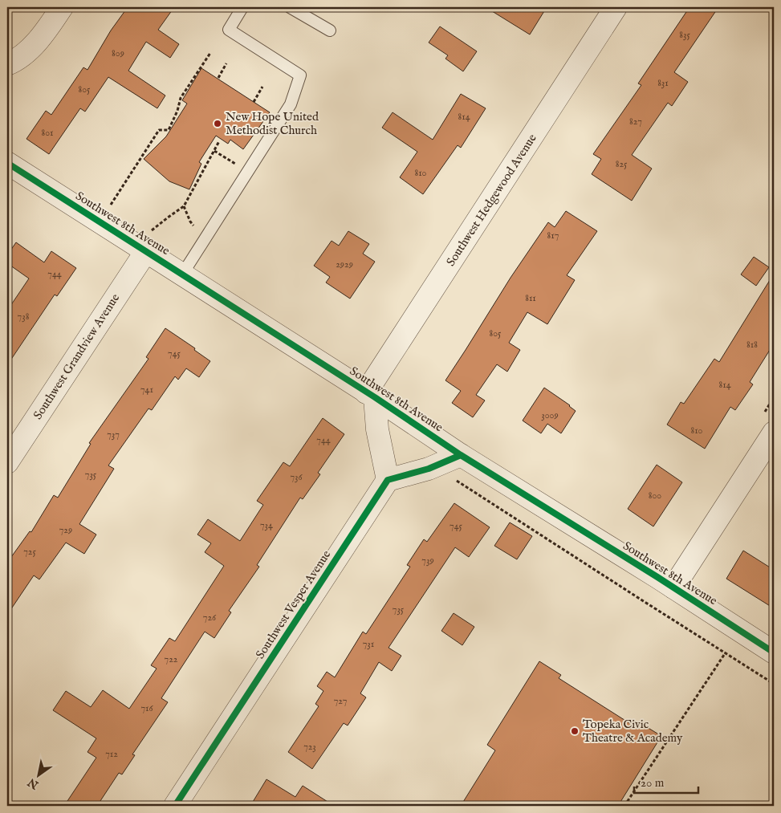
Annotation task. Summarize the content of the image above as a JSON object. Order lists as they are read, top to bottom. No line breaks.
{"streets":{"street":["Southwest Hedgewood Avenue","Southwest 8th Avenue","Southwest Grandview Avenue","Southwest Vesper Avenue"]},"crossings":[["Southwest Hedgewood Avenue","Southwest 8th Avenue"],["Southwest 8th Avenue","Southwest Grandview Avenue"]],"places":["New Hope United Methodist Church","Topeka Civic Theatre & Academy"],"house_numbers":["835","809","831","805","814","827","801","825","810","817","2929","744","811","738","805","818","745","814","741","3009","810","737","744","735","736","800","734","745","729","725","739","735","726","731","722","727","716","723","712"],"scale_bar":"20 m","north":"bottom left"}
